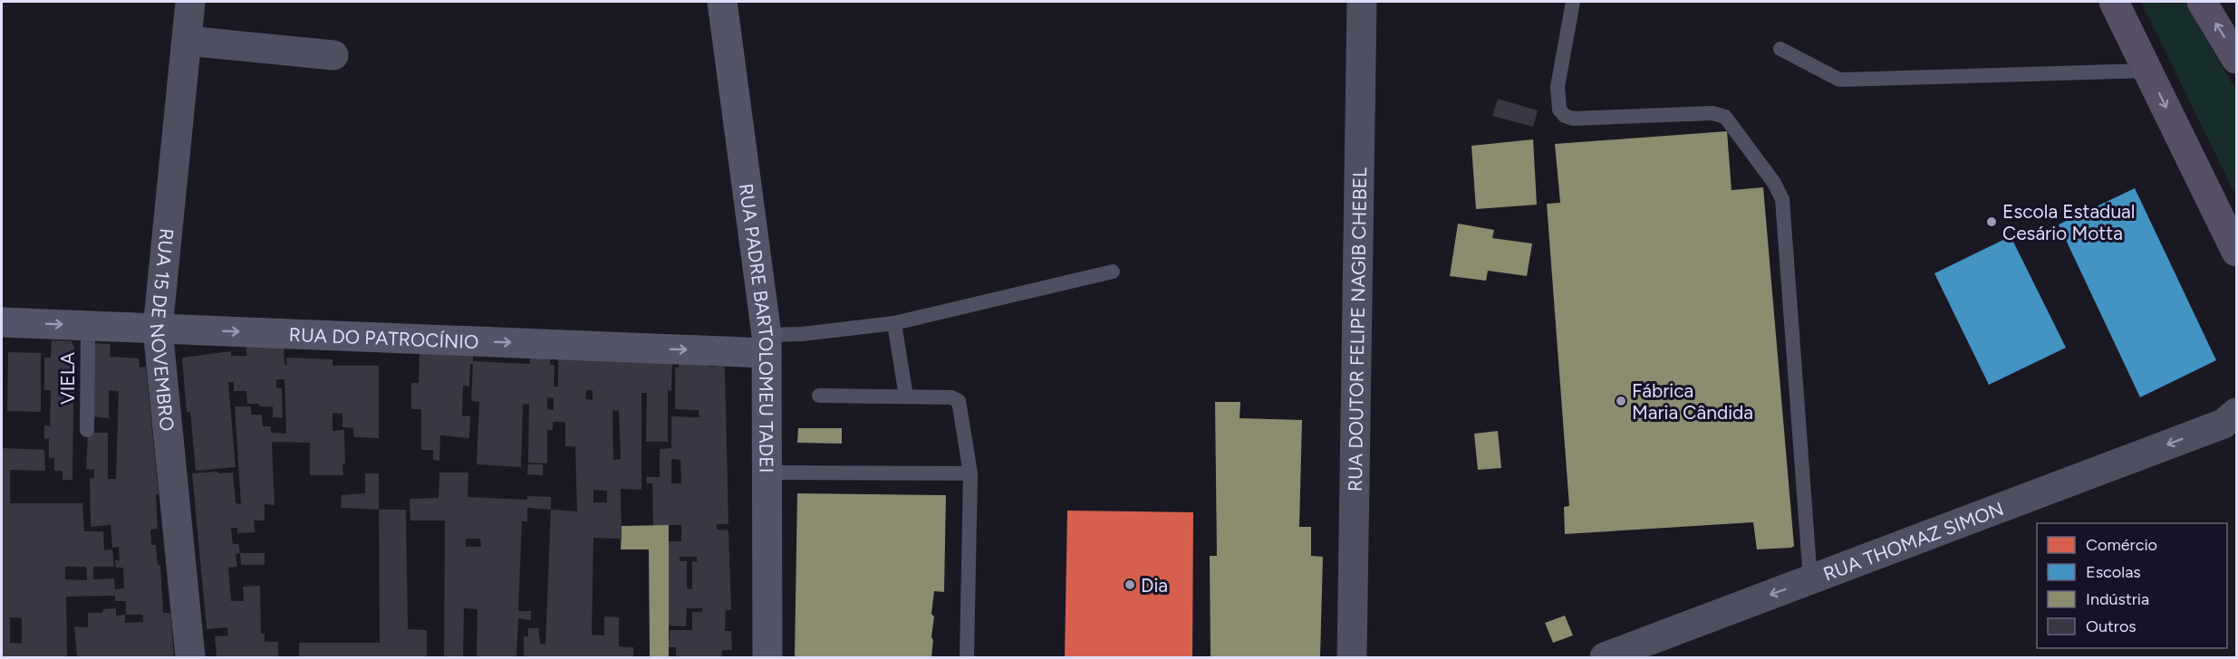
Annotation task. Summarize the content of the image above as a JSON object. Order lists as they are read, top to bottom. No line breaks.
{"streets":{"street":["RUA PADRE BARTOLOMEU TADEI","RUA 15 DE NOVEMBRO","RUA DOUTOR FELIPE NAGIB CHEBEL","RUA DO PATROCÍNIO","RUA THOMAZ SIMON"],"lane":["VIELA"]},"crossings":[["RUA PADRE BARTOLOMEU TADEI","RUA DO PATROCÍNIO"],["RUA 15 DE NOVEMBRO","RUA DO PATROCÍNIO"],["RUA DO PATROCÍNIO","VIELA"]],"one_way":["RUA DO PATROCÍNIO","RUA THOMAZ SIMON"],"places":["Escola Estadual Cesário Motta","Fábrica Maria Cândida","Dia"],"legend":["Comércio","Escolas","Indústria","Outros"]}
